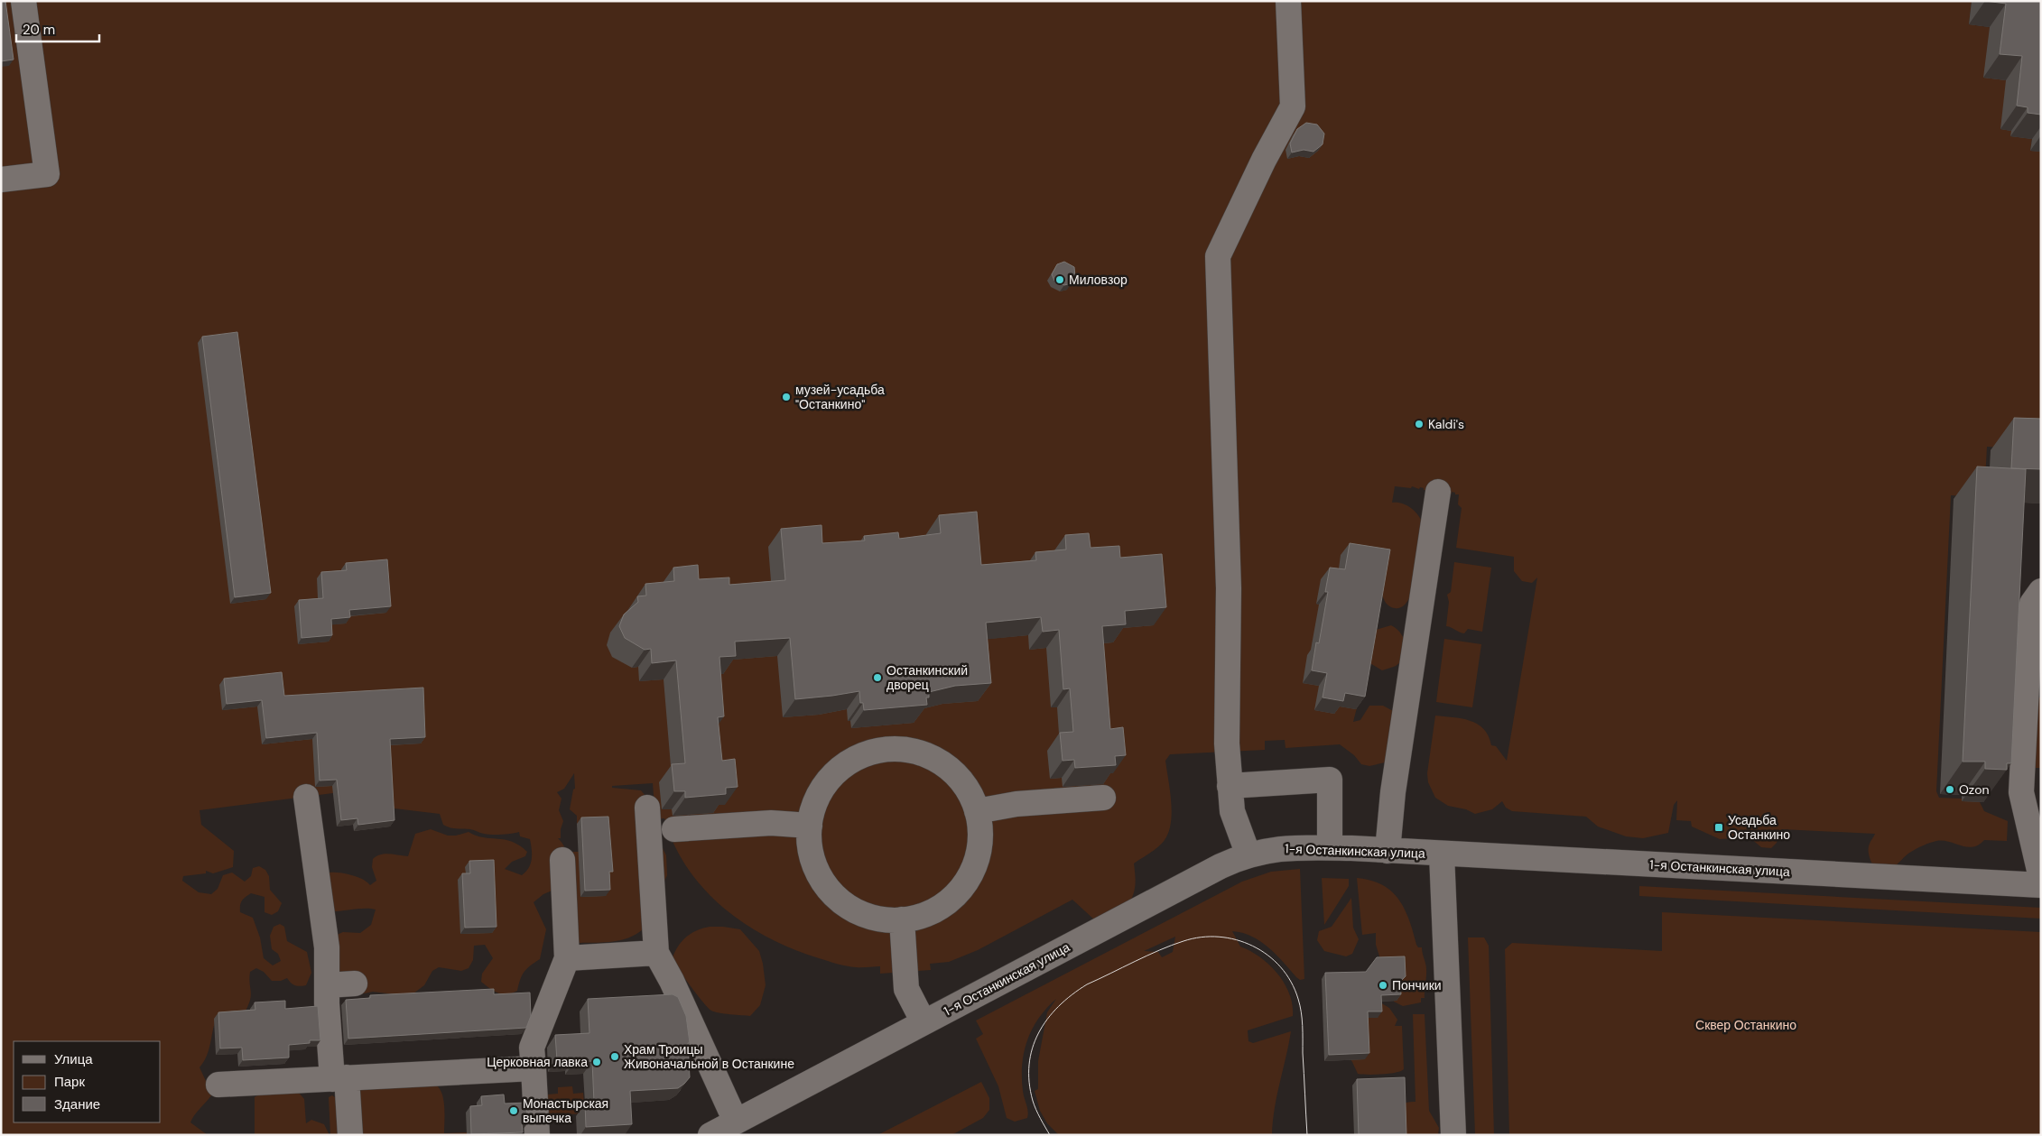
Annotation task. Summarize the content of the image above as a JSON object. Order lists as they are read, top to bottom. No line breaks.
{"streets":{"street":["1-я Останкинская улица"]},"parks":["Сквер Останкино"],"places":{"other":["Миловзор","музей-усадьба \"Останкино\"","Kaldi's","Останкинский дворец","Ozon","Пончики","Храм Троицы Живоначальной в Останкине","Церковная лавка","Монастырская выпечка"],"transit":["Усадьба Останкино"]},"legend":["Улица","Парк","Здание"],"scale_bar":"20 m"}
